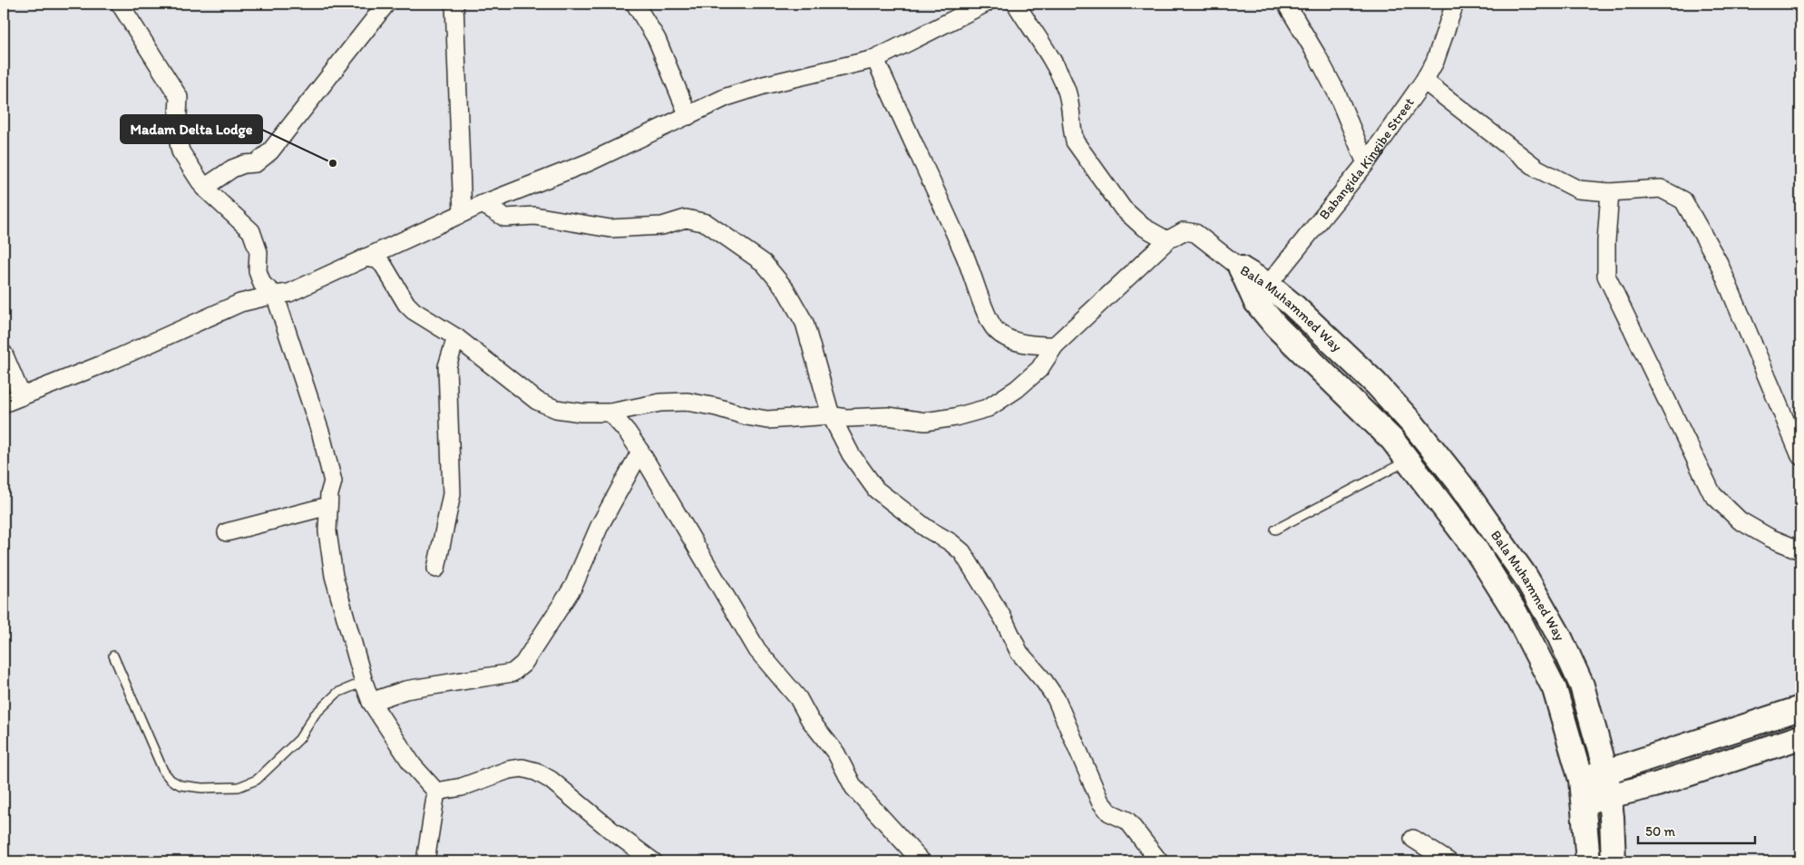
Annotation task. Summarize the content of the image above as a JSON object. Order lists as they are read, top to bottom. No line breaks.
{"streets":{"street":["Babangida Kingibe Street","Bala Muhammed Way"]},"crossings":[["Babangida Kingibe Street","Bala Muhammed Way"]],"places":["Madam Delta Lodge"],"scale_bar":"50 m"}
